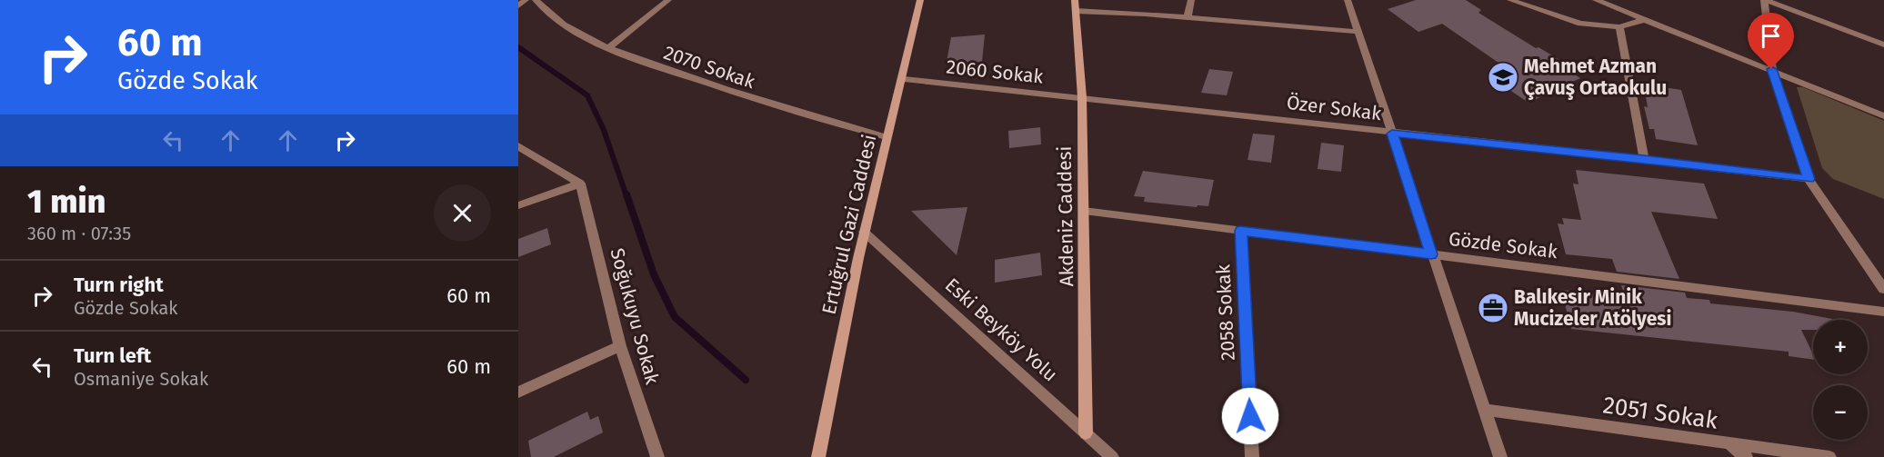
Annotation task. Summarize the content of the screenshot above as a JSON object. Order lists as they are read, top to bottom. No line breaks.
{"streets":{"main road":["Akdeniz Caddesi","Ertuğrul Gazi Caddesi"],"street":["2070 Sokak","2060 Sokak","Özer Sokak","Gözde Sokak","2058 Sokak","Soğukuyu Sokak","Eski Beyköy Yolu","2051 Sokak"]},"crossings":[["2070 Sokak","Ertuğrul Gazi Caddesi"],["2060 Sokak","Özer Sokak"],["2060 Sokak","Akdeniz Caddesi"],["2060 Sokak","Ertuğrul Gazi Caddesi"],["Özer Sokak","Akdeniz Caddesi"],["Akdeniz Caddesi","Gözde Sokak"],["Akdeniz Caddesi","Eski Beyköy Yolu"],["Ertuğrul Gazi Caddesi","Eski Beyköy Yolu"],["Gözde Sokak","2058 Sokak"]],"places":{"school or university":["Mehmet Azman Çavuş Ortaokulu"],"office":["Balıkesir Minik Mucizeler Atölyesi"]},"page":{"turn":["60 m","Gözde Sokak"],"heading":["1 min","360 m · 07:35"],"list":[{"name":"Turn right","note":"Gözde Sokak","value":"60 m"},{"name":"Turn left","note":"Osmaniye Sokak","value":"60 m"}],"map_buttons":["+","−"]}}
